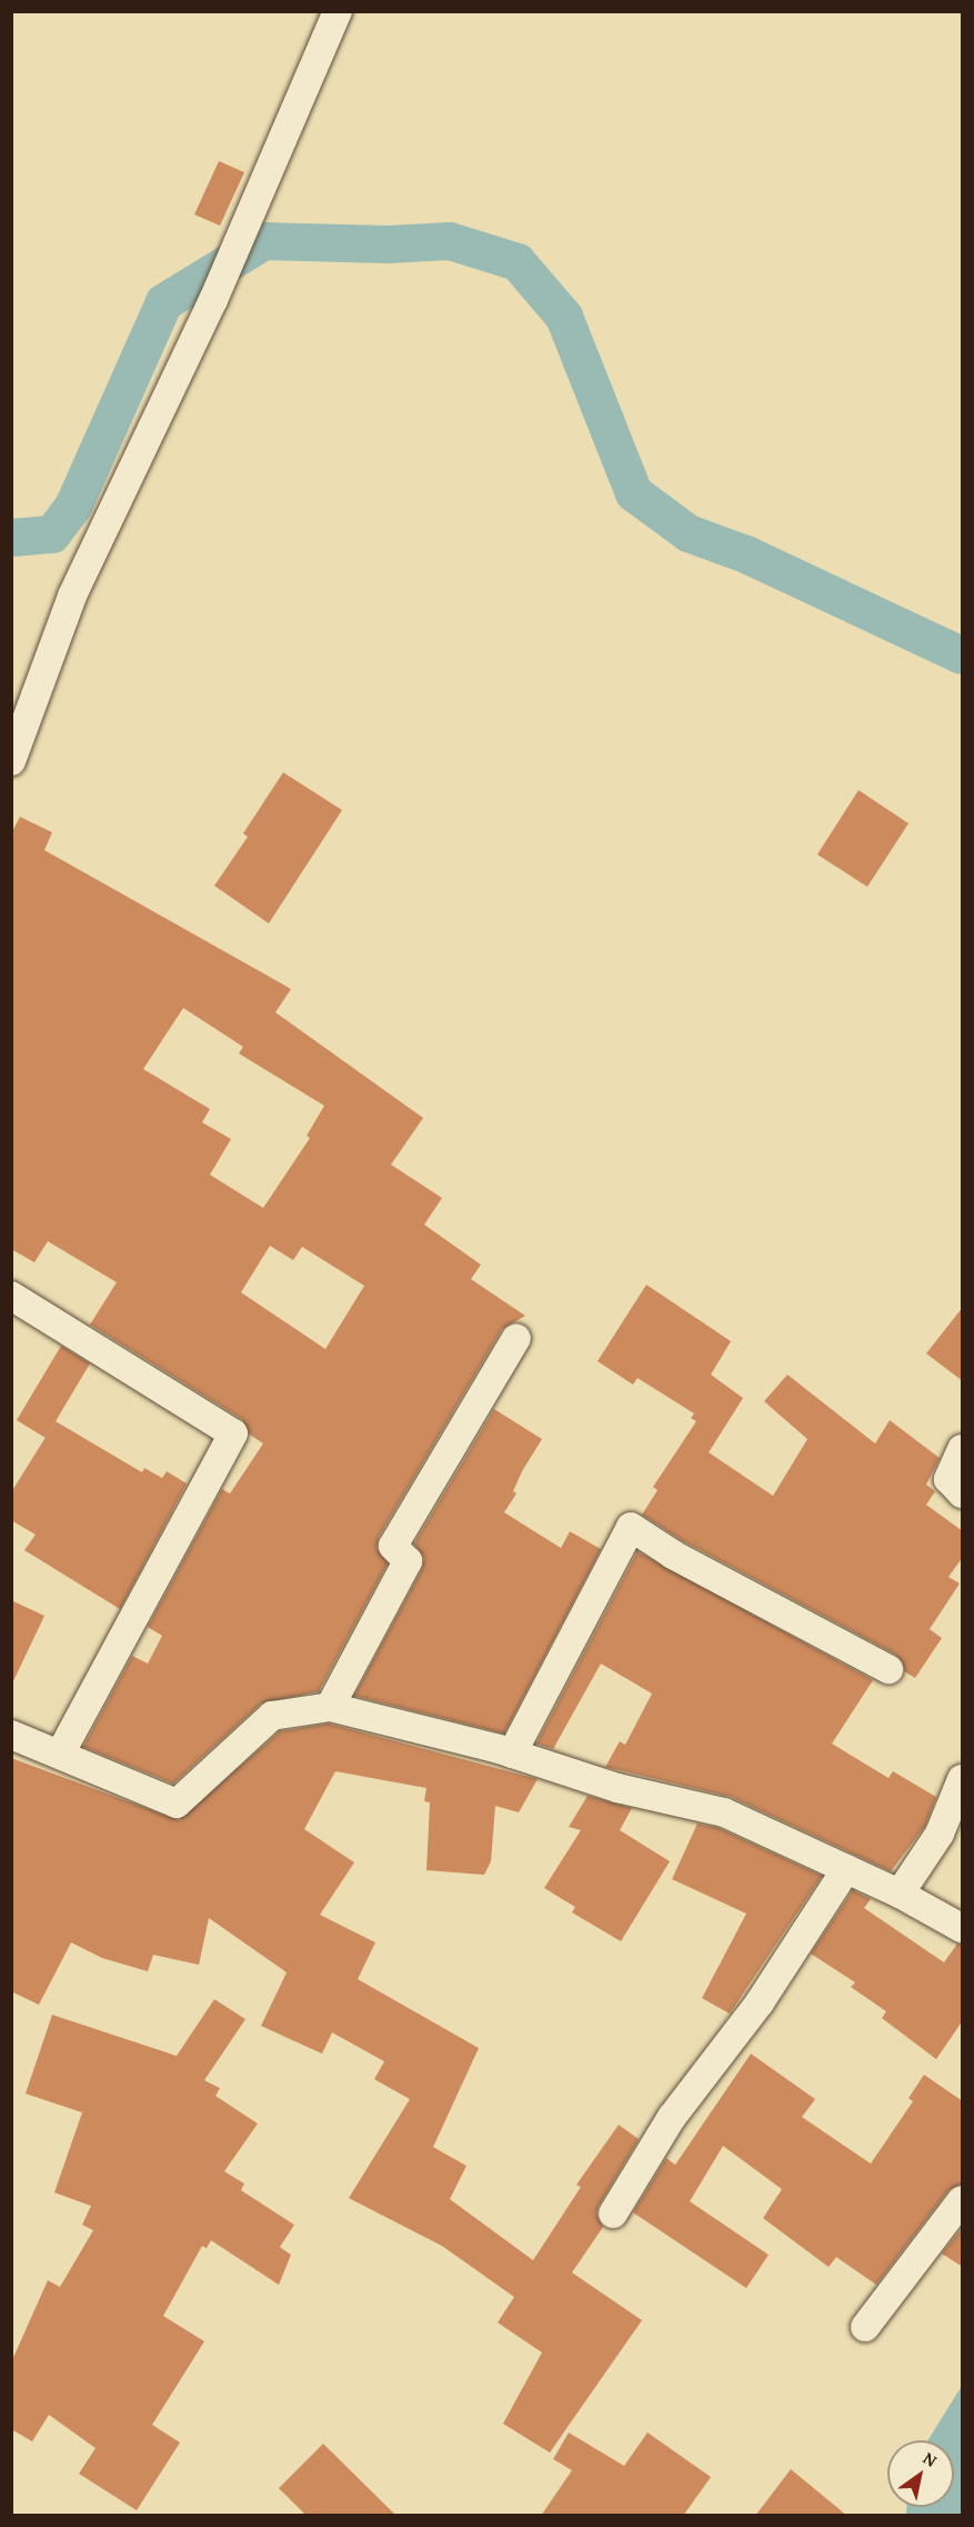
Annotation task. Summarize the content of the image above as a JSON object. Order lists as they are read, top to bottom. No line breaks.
{"north":"top right"}
